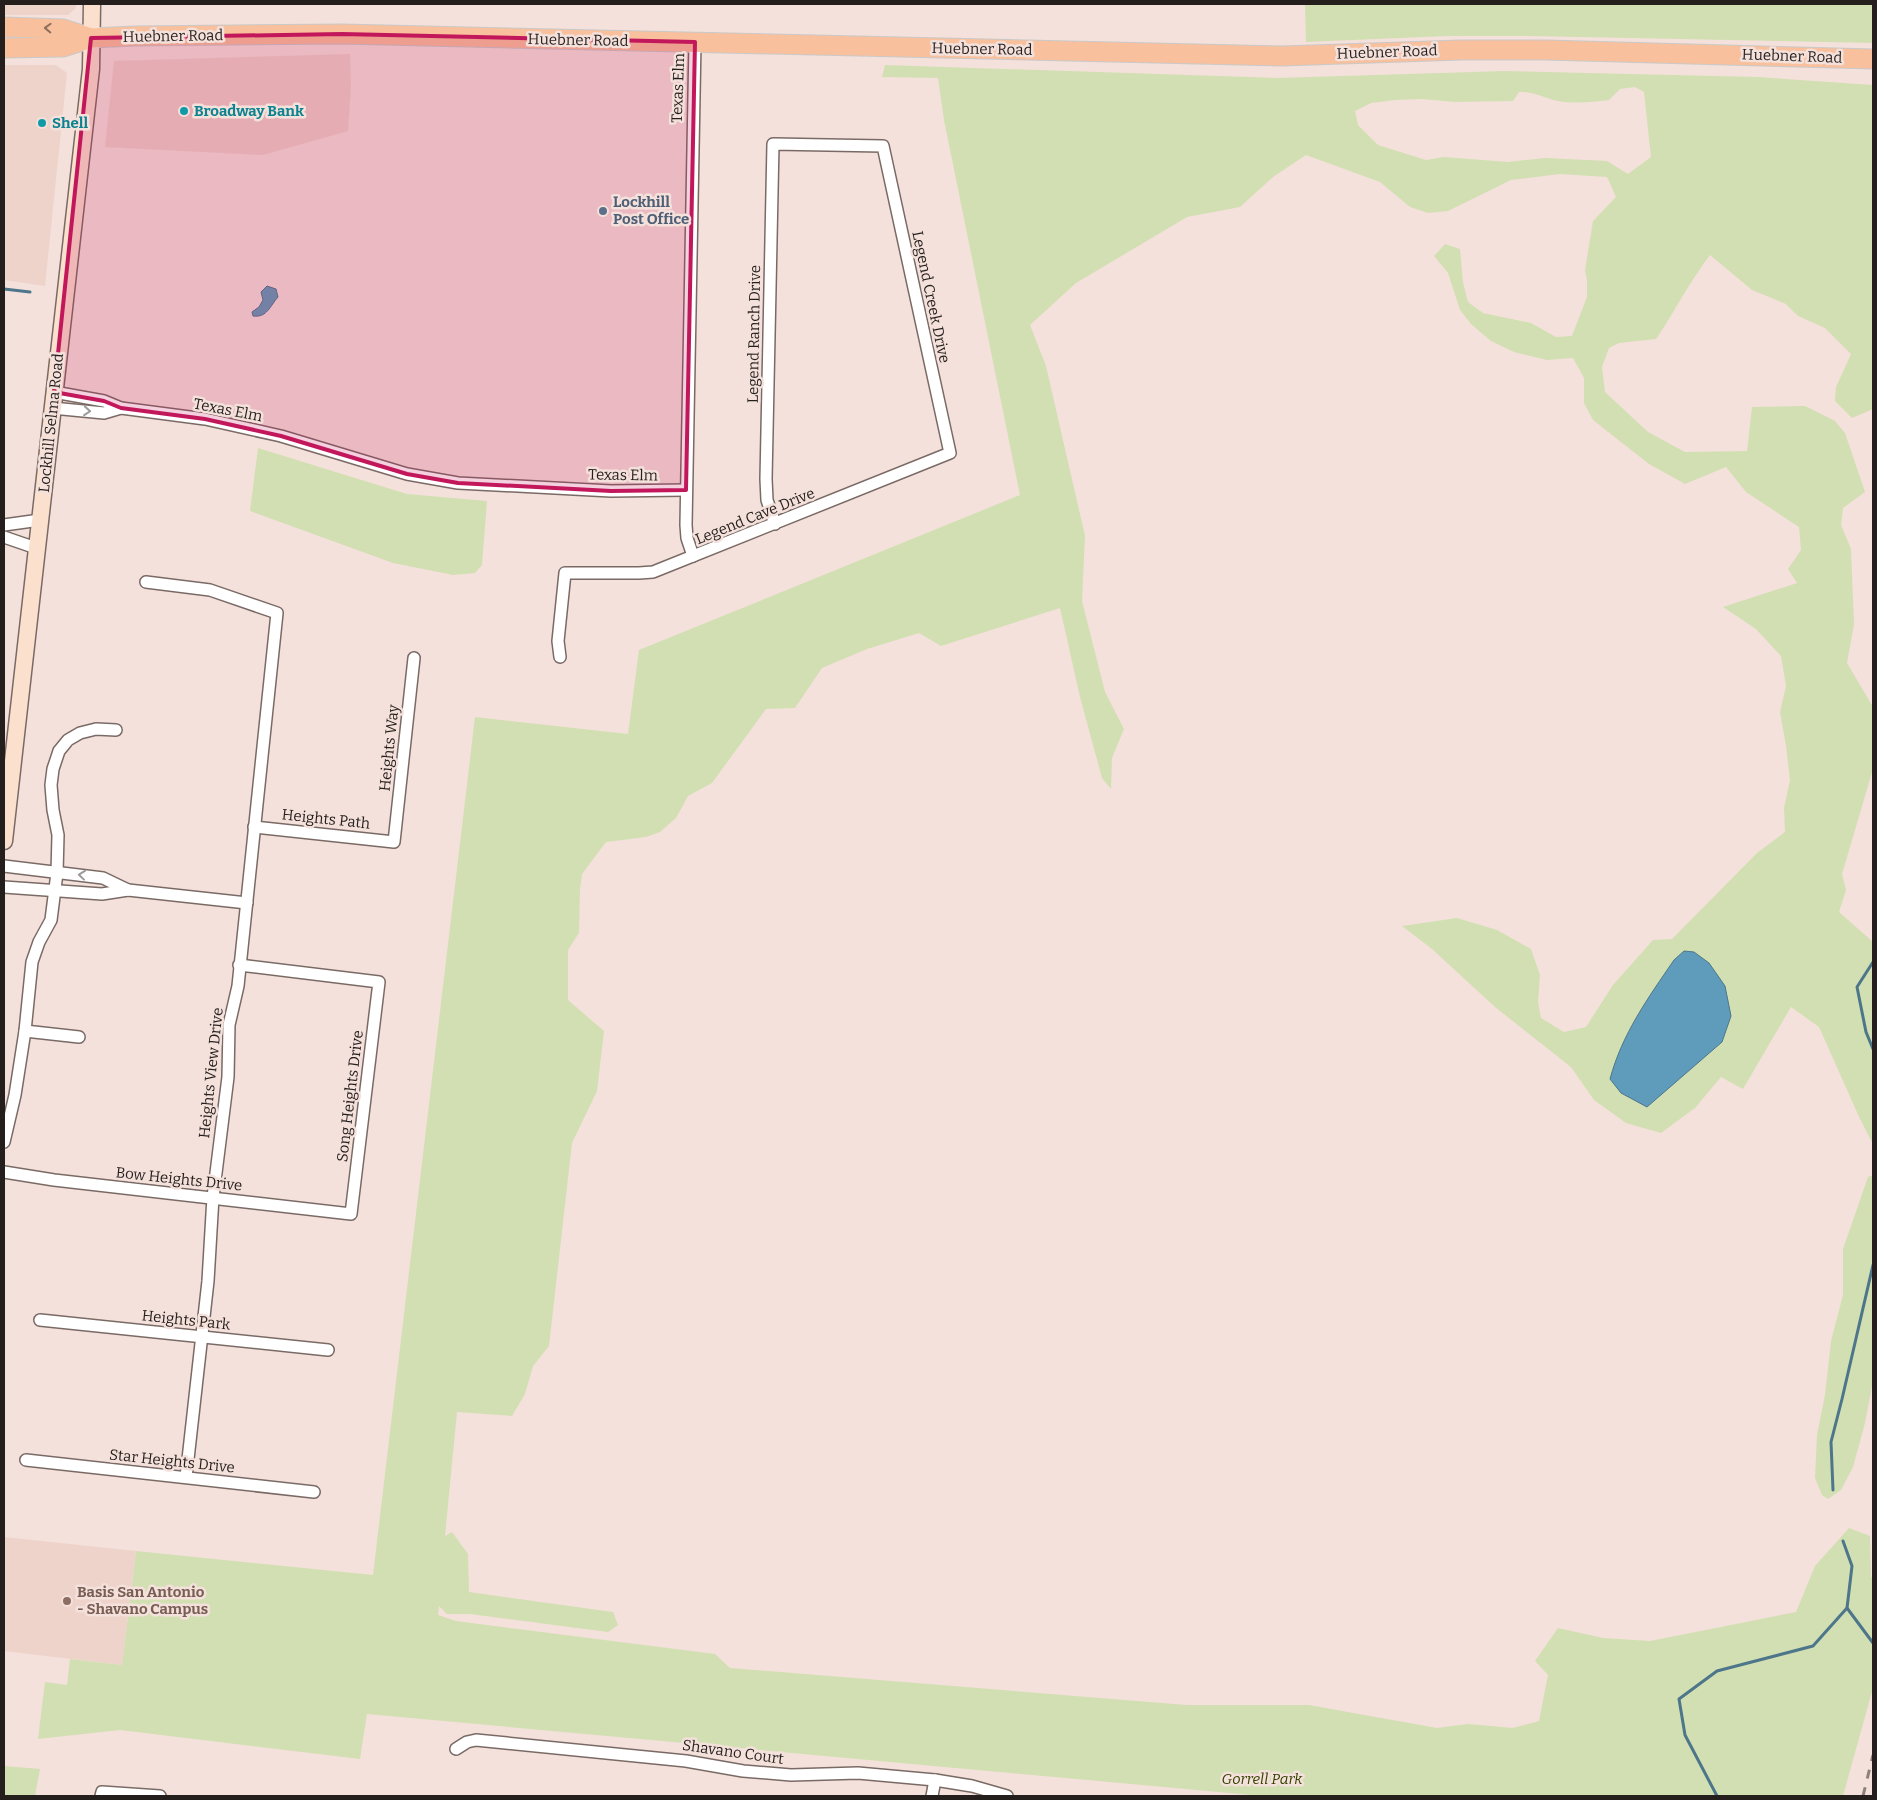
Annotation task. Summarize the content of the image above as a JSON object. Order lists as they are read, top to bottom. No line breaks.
{"streets":{"main road":["Huebner Road","Lockhill Selma Road"],"street":["Texas Elm","Legend Creek Drive","Legend Ranch Drive","Legend Cave Drive","Heights Way","Heights Path","Heights View Drive","Song Heights Drive","Bow Heights Drive","Heights Park","Star Heights Drive","Shavano Court"]},"crossings":[["Huebner Road","Texas Elm"],["Huebner Road","Lockhill Selma Road"],["Texas Elm","Lockhill Selma Road"],["Legend Creek Drive","Legend Ranch Drive"],["Legend Creek Drive","Legend Cave Drive"],["Legend Ranch Drive","Legend Cave Drive"],["Heights Way","Heights Path"],["Heights Path","Heights View Drive"],["Heights View Drive","Song Heights Drive"],["Heights View Drive","Bow Heights Drive"],["Heights View Drive","Heights Park"],["Heights View Drive","Star Heights Drive"],["Song Heights Drive","Bow Heights Drive"]],"parks":["Gorrell Park"],"places":["Broadway Bank","Shell","Lockhill Post Office","Basis San Antonio - Shavano Campus"]}
